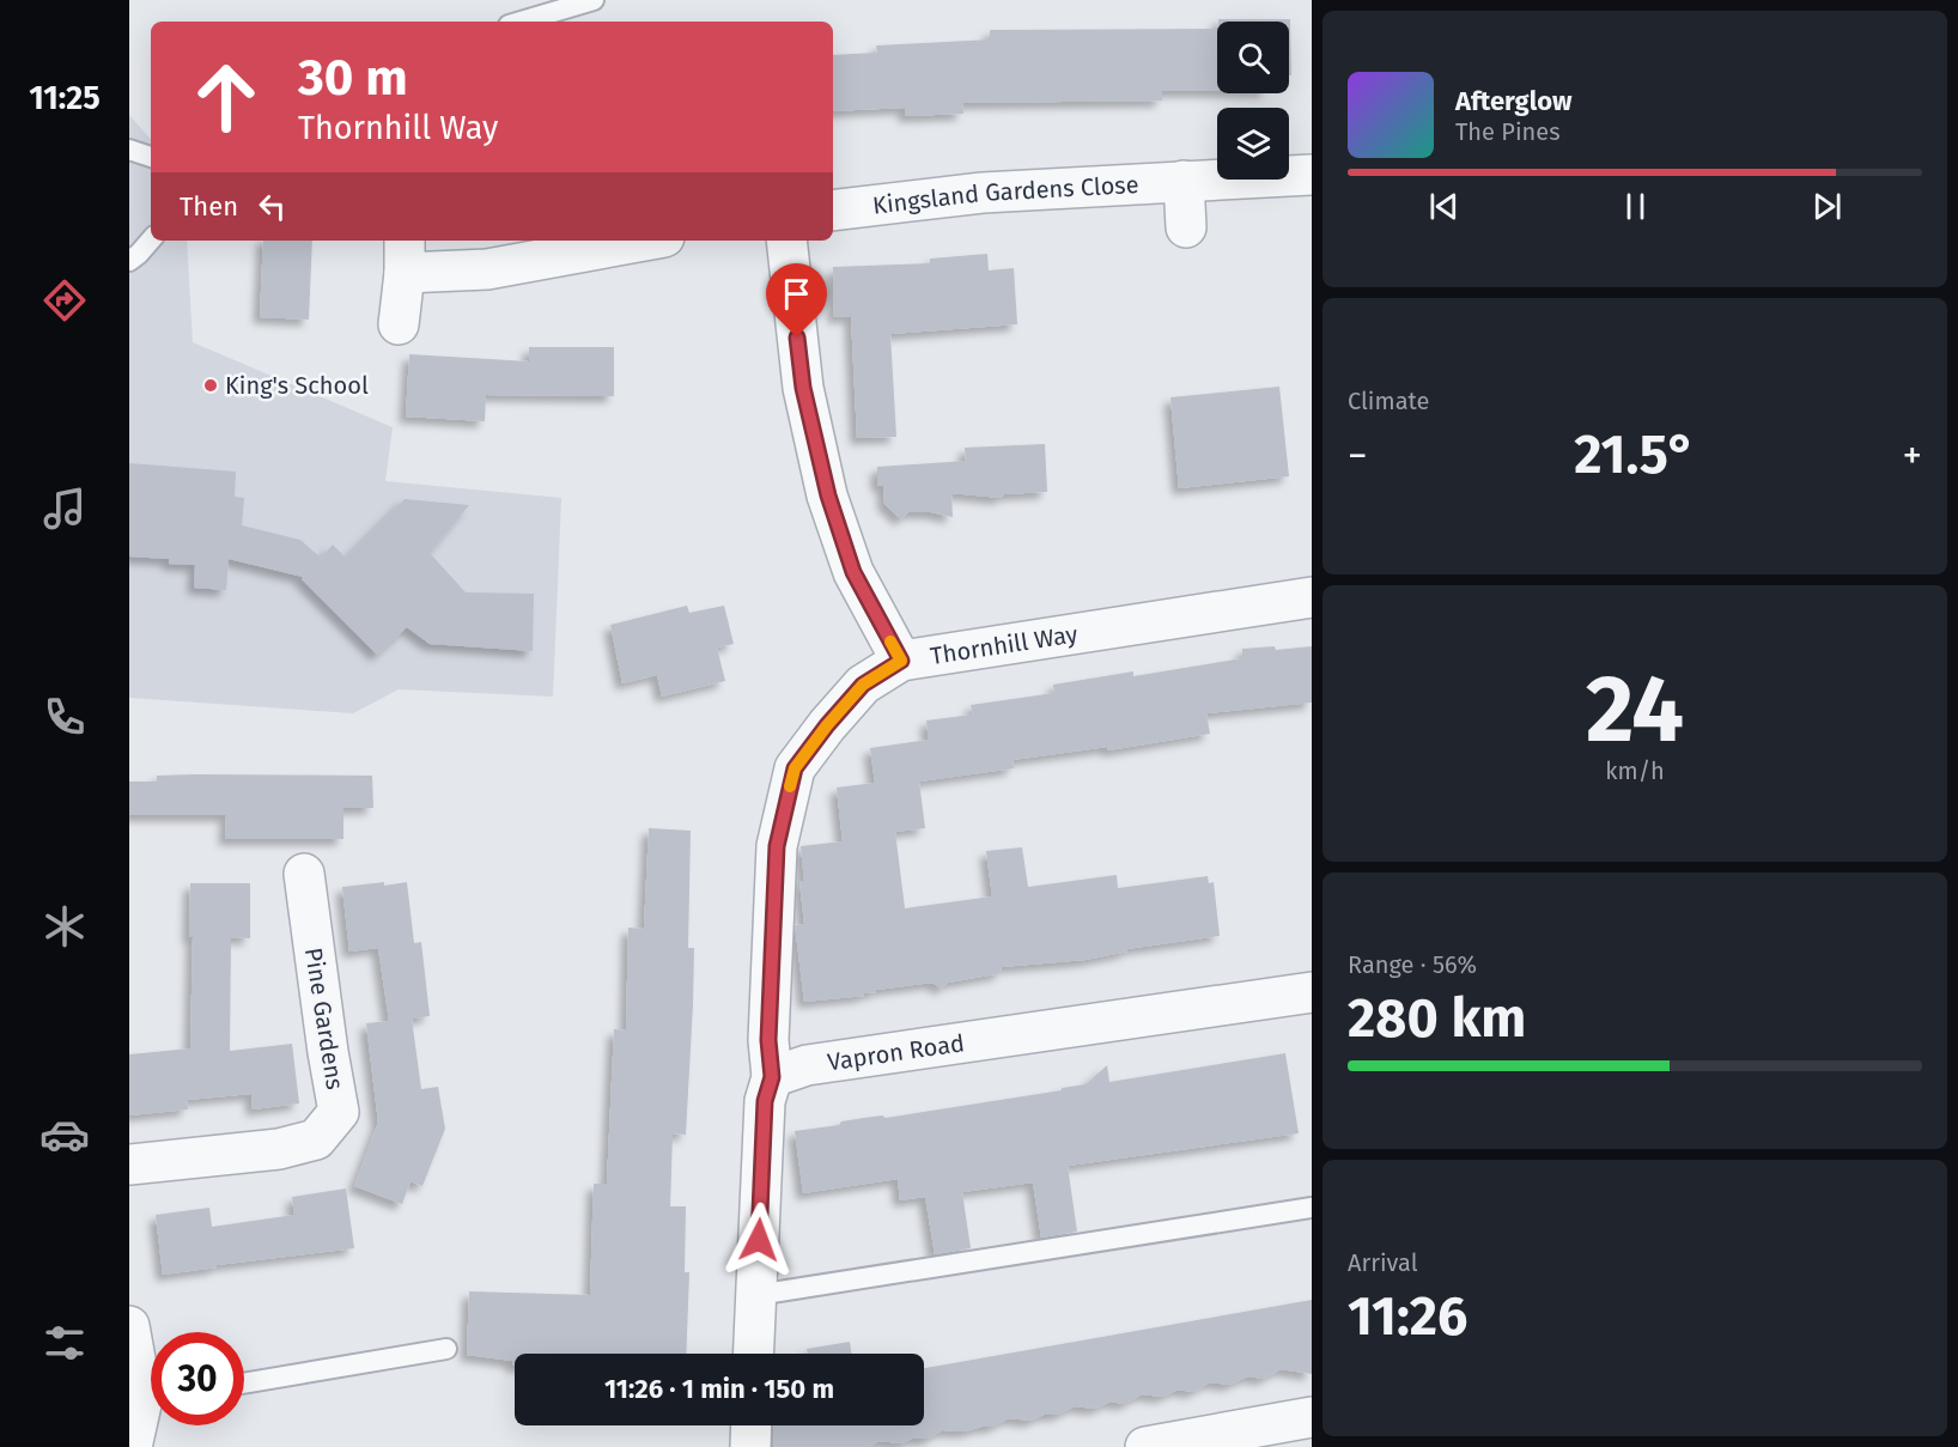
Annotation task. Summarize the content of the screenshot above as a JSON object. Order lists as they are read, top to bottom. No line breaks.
{"streets":{"street":["Kingsland Gardens Close","Thornhill Way","Pine Gardens","Vapron Road"]},"crossings":[["Thornhill Way","Vapron Road"]],"places":["King's School"],"page":{"tabs":"11:25","turn":["30 m","Thornhill Way"],"song":["Afterglow","The Pines"],"then":"Then","tile":["Climate",["24","km/h"],["Range · 56%","280 km"],["Arrival","11:26"]],"heat":["−","21.5°","+"],"limit":"30","trip":"11:26 · 1 min · 150 m"}}
